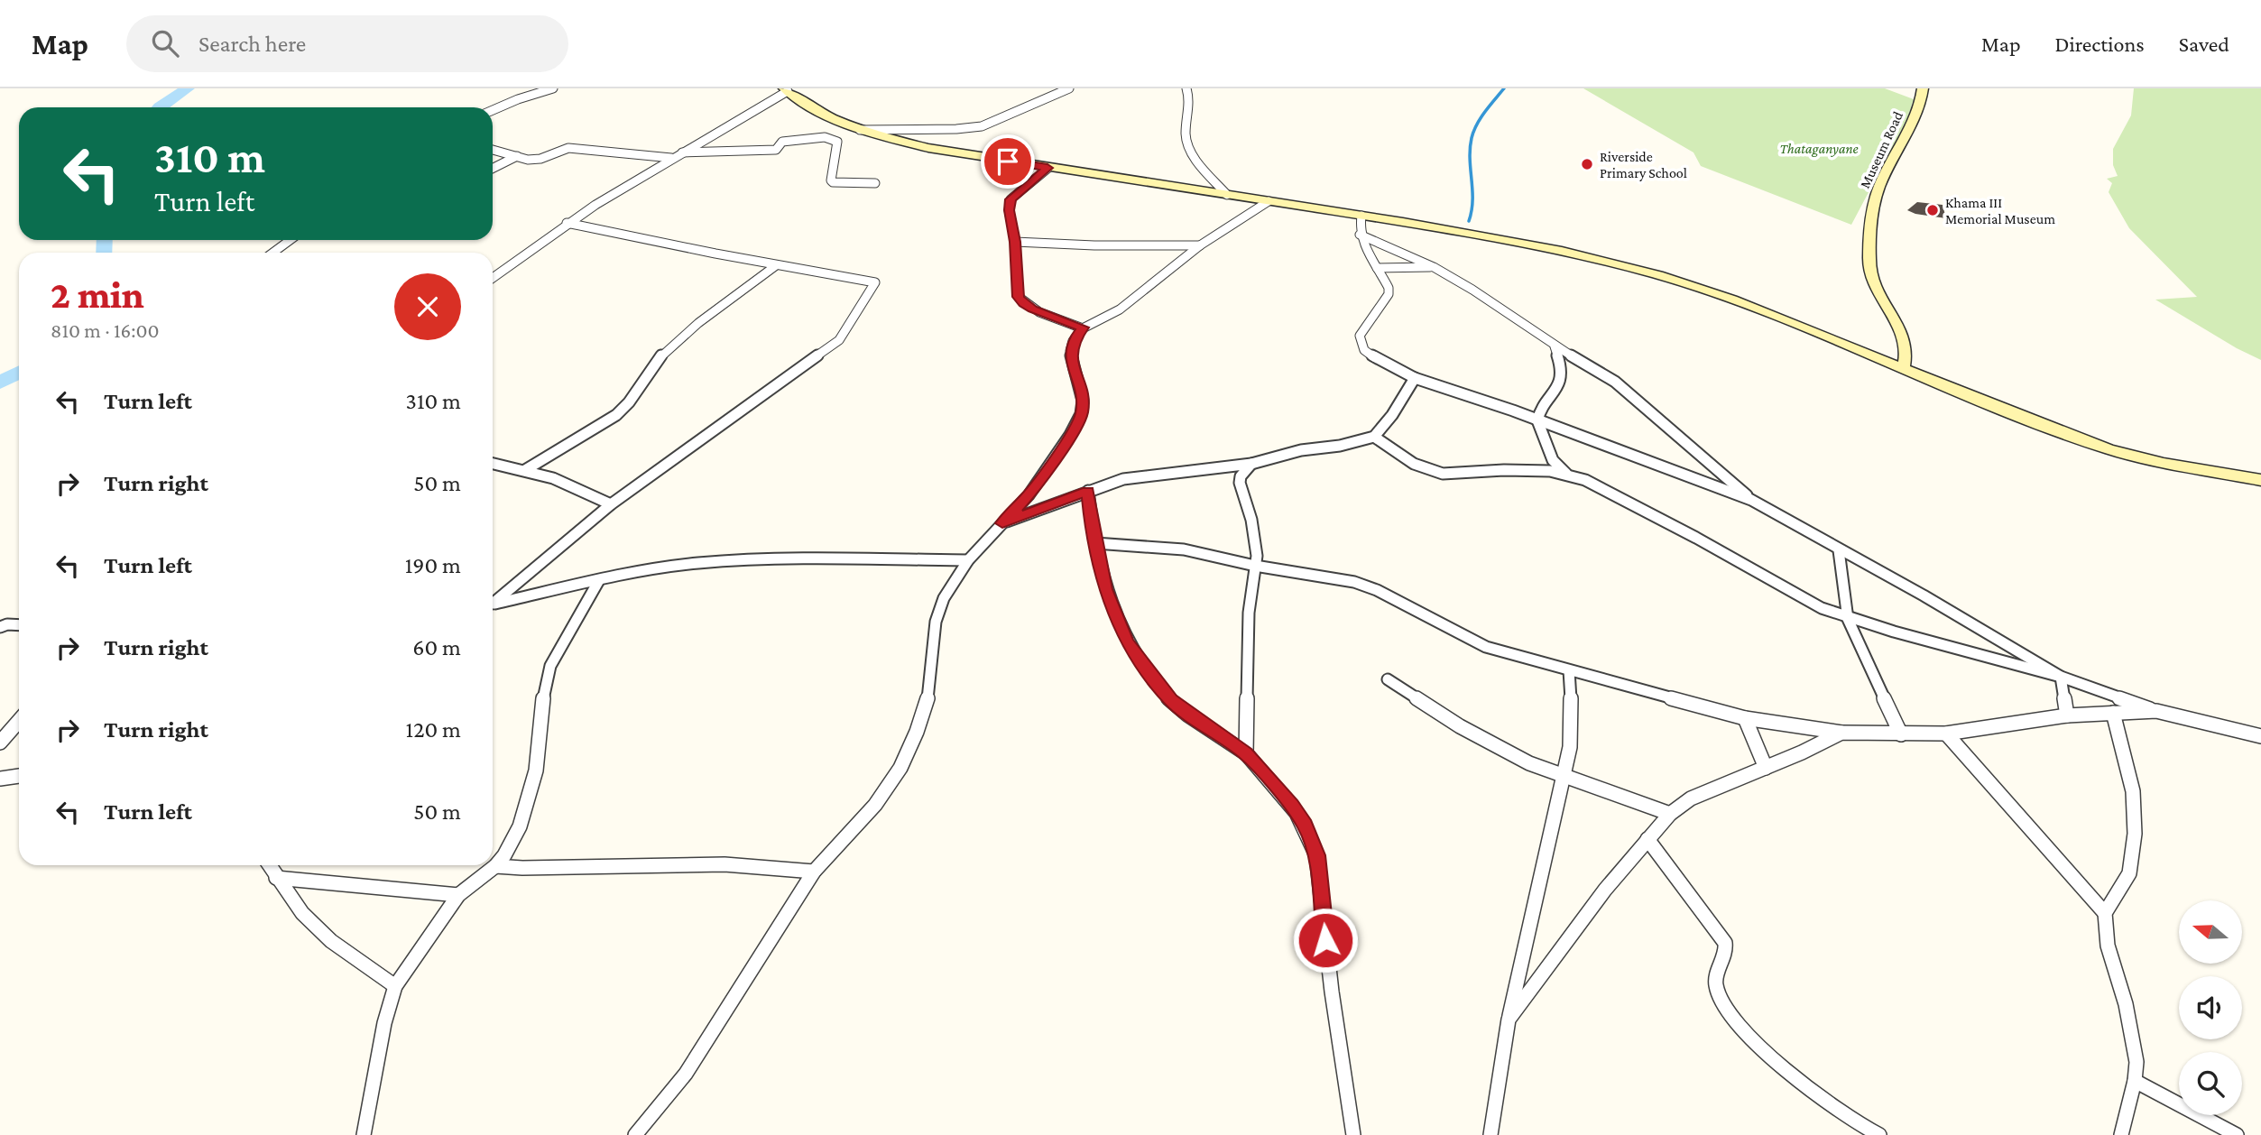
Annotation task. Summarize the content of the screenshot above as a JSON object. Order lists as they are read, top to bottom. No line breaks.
{"streets":{"street":["Museum Road"]},"parks":["Thataganyane"],"places":["Riverside Primary School","Khama III Memorial Museum"],"north":"left","page":{"header":"Map","search":"Search here","nav":["Map","Directions","Saved"],"turn":["310 m","Turn left"],"heading":["2 min","810 m · 16:00"],"list":[{"name":"Turn left","value":"310 m"},{"name":"Turn right","value":"50 m"},{"name":"Turn left","value":"190 m"},{"name":"Turn right","value":"60 m"},{"name":"Turn right","value":"120 m"},{"name":"Turn left","value":"50 m"}]}}
